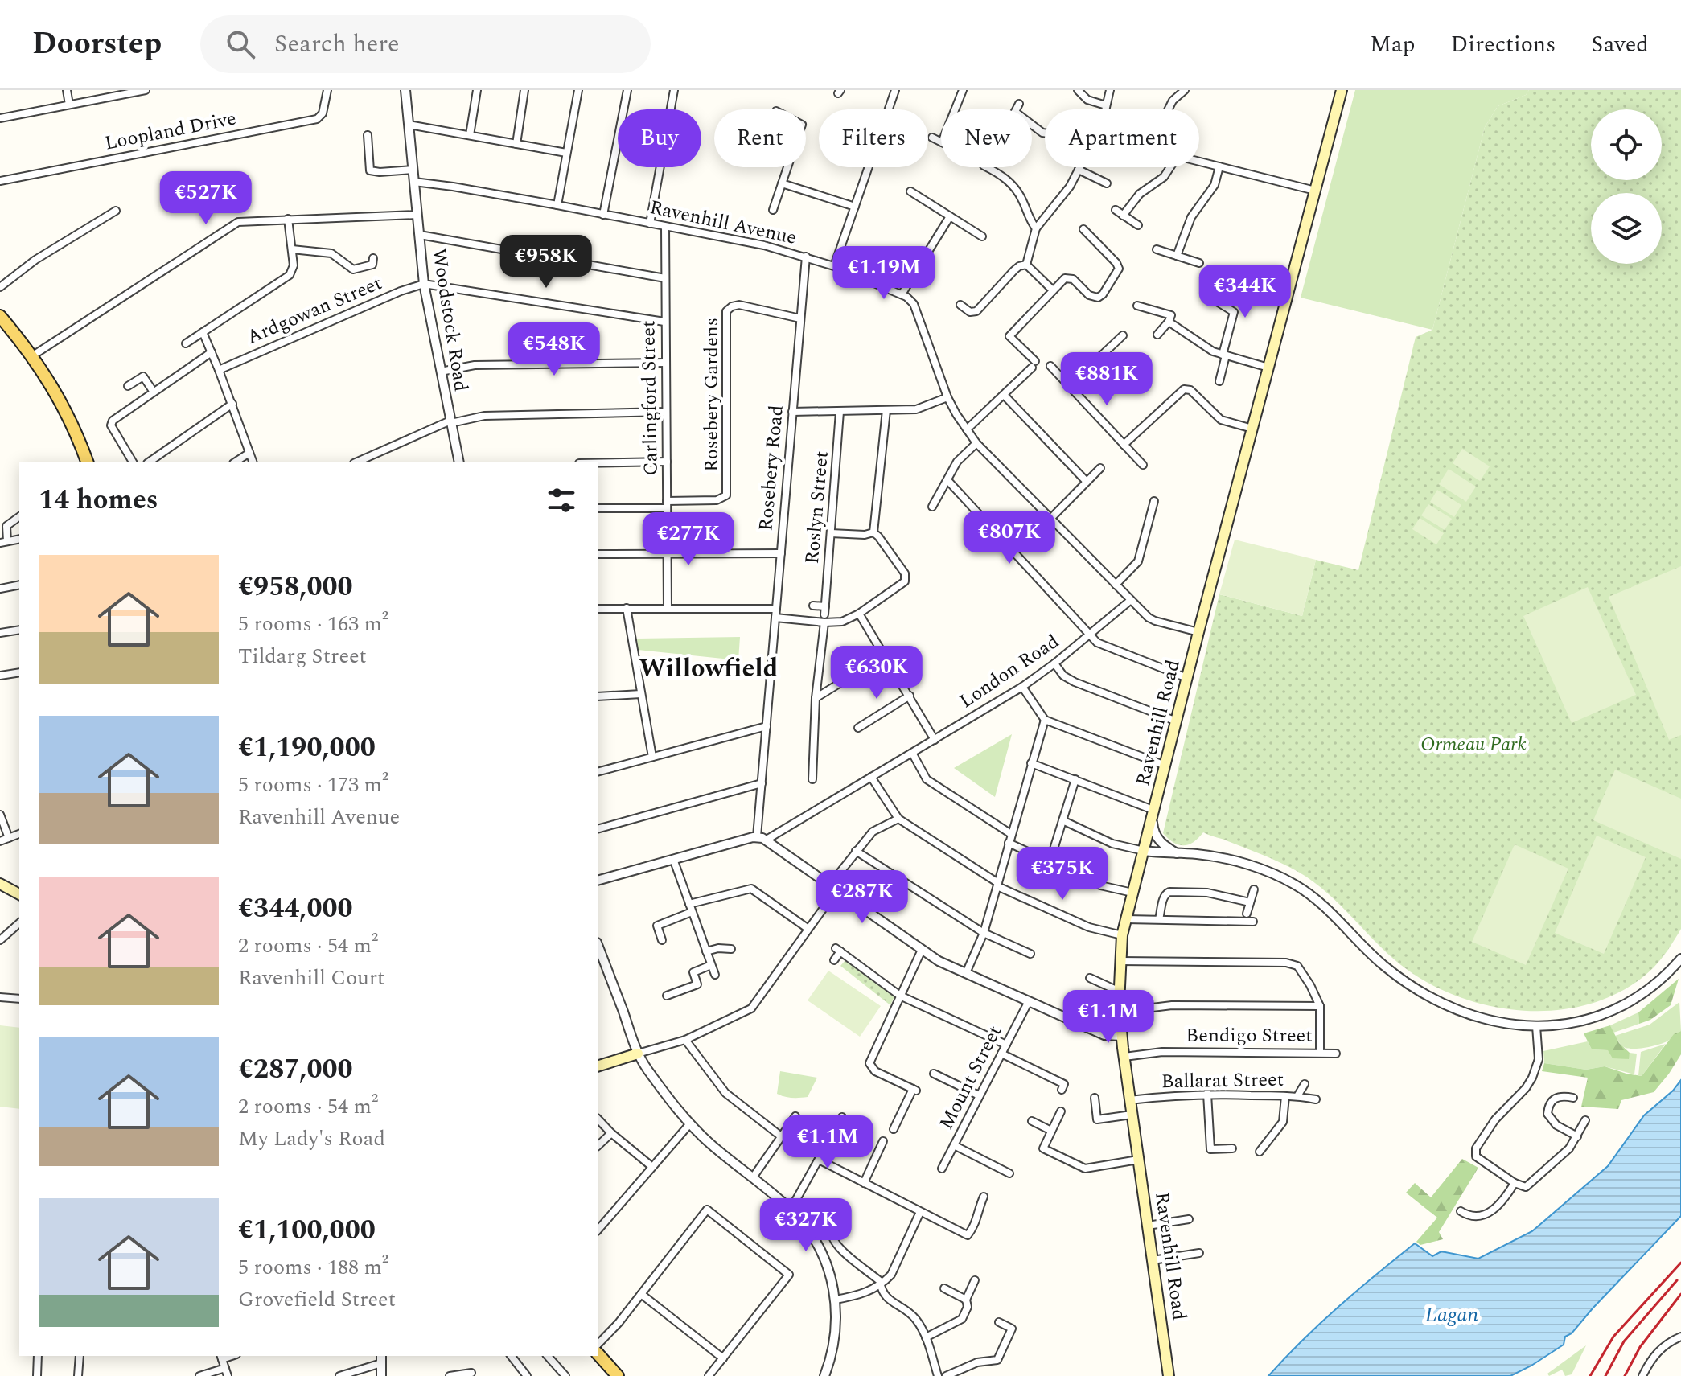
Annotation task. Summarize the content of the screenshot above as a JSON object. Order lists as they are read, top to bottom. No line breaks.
{"streets":{"main road":["Ravenhill Road"],"street":["Loopland Drive","Ravenhill Avenue","Ardgowan Street","Woodstock Road","Rosebery Gardens","Carlingford Street","Rosebery Road","Roslyn Street","London Road","Bendigo Street","Mount Street","Ballarat Street"]},"crossings":[["Ravenhill Avenue","Woodstock Road"],["Ravenhill Avenue","Carlingford Street"],["Ravenhill Avenue","Rosebery Road"],["Ardgowan Street","Woodstock Road"],["Rosebery Gardens","Carlingford Street"],["Rosebery Gardens","Rosebery Road"],["Ravenhill Road","Bendigo Street"],["Ravenhill Road","Ballarat Street"]],"districts":["Willowfield"],"water":["Lagan"],"parks":["Ormeau Park"],"page":{"header":"Doorstep","search":"Search here","nav":["Map","Directions","Saved"],"chip":["Buy","Rent","Filters","New","Apartment"],"price":["€527K","€958K","€1.19M","€344K","€548K","€881K","€807K","€277K","€630K","€375K","€287K","€1.1M","€1.1M","€327K"],"heading":"14 homes","list":[{"name":"€958,000","note":"5 rooms · 163 m² · Tildarg Street"},{"name":"€1,190,000","note":"5 rooms · 173 m² · Ravenhill Avenue"},{"name":"€344,000","note":"2 rooms · 54 m² · Ravenhill Court"},{"name":"€287,000","note":"2 rooms · 54 m² · My Lady's Road"},{"name":"€1,100,000","note":"5 rooms · 188 m² · Grovefield Street"}]}}
